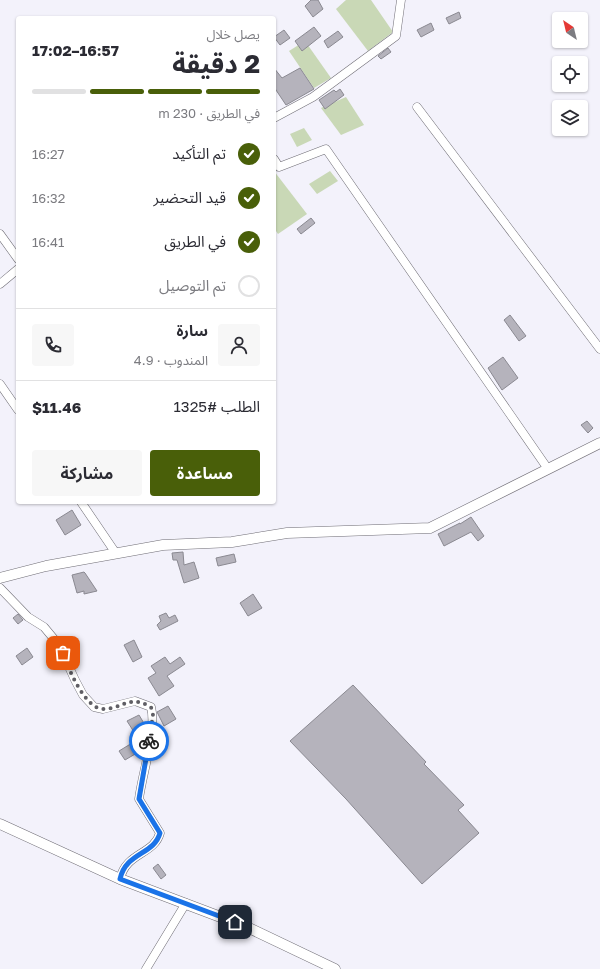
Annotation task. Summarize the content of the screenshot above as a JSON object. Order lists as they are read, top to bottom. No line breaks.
{"north":"top left","page":{"heading":["2 دقيقة","يصل خلال","16:57–17:02"],"panel":["سارة","المندوب · 4.9","الطلب #1325","$11.46"],"bar":"في الطريق · 230 m","list":[["تم التأكيد","16:27"],["قيد التحضير","16:32"],["في الطريق","16:41"],"تم التوصيل"],"buttons":["مساعدة","مشاركة"]}}
